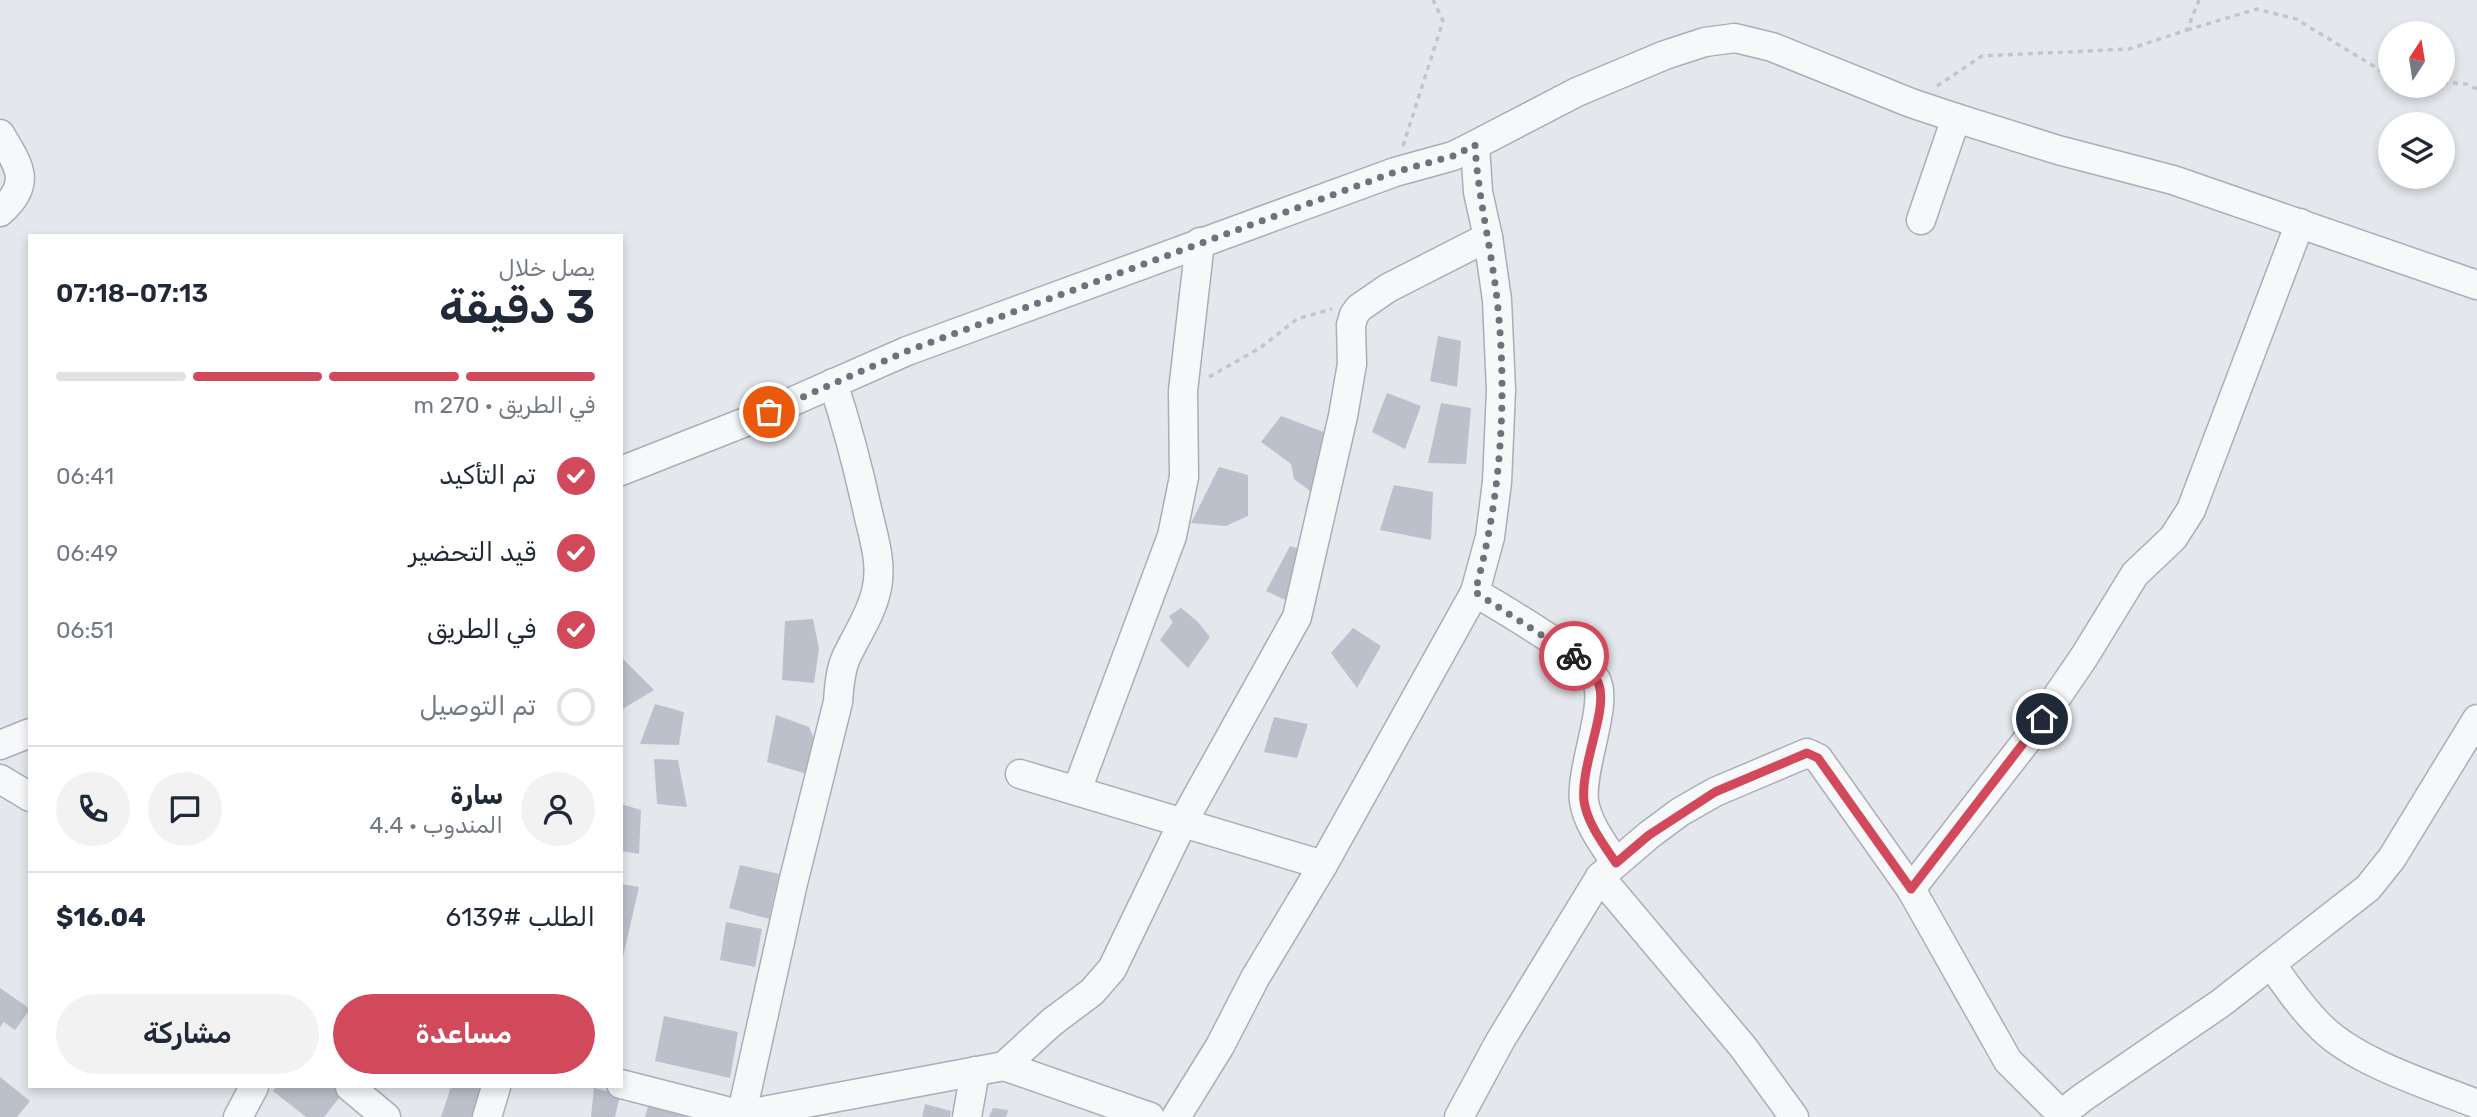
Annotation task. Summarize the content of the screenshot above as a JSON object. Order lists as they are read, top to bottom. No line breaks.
{"north":"top","page":{"heading":["3 دقيقة","يصل خلال","07:13–07:18"],"panel":["سارة","المندوب · 4.4","الطلب #6139","$16.04"],"bar":"في الطريق · 270 m","list":[["تم التأكيد","06:41"],["قيد التحضير","06:49"],["في الطريق","06:51"],"تم التوصيل"],"buttons":["مساعدة","مشاركة"]}}
